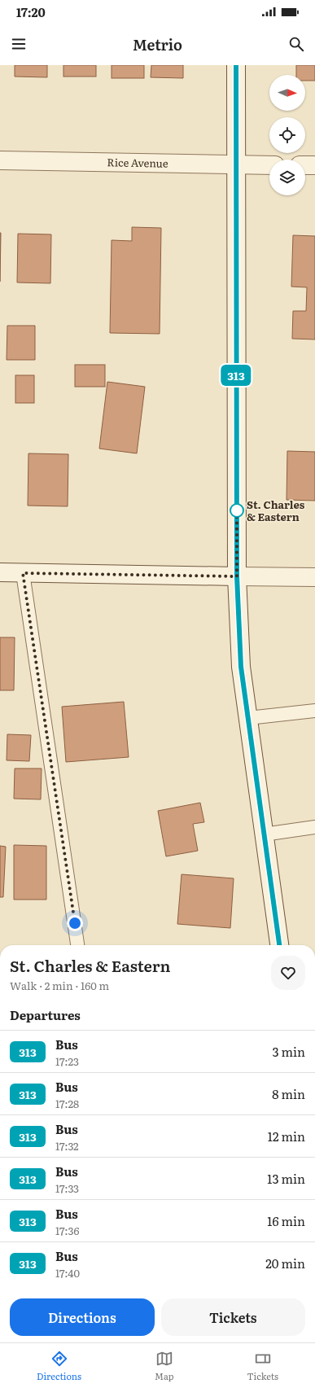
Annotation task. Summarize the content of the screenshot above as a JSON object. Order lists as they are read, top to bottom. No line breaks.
{"streets":{"main road":["Rice Avenue"]},"places":["St. Charles & Eastern"],"lines":["bus line 313"],"north":"right","page":{"status":"17:20","header":"Metrio","on_map":"313","heading":[["St. Charles & Eastern","Walk · 2 min · 160 m"],"Departures"],"list":[{"mark":"313","name":"Bus","note":"17:23","value":"3 min"},{"mark":"313","name":"Bus","note":"17:28","value":"8 min"},{"mark":"313","name":"Bus","note":"17:32","value":"12 min"},{"mark":"313","name":"Bus","note":"17:33","value":"13 min"},{"mark":"313","name":"Bus","note":"17:36","value":"16 min"},{"mark":"313","name":"Bus","note":"17:40","value":"20 min"}],"buttons":["Directions","Tickets"],"tabs":["Directions","Map","Tickets"]}}
